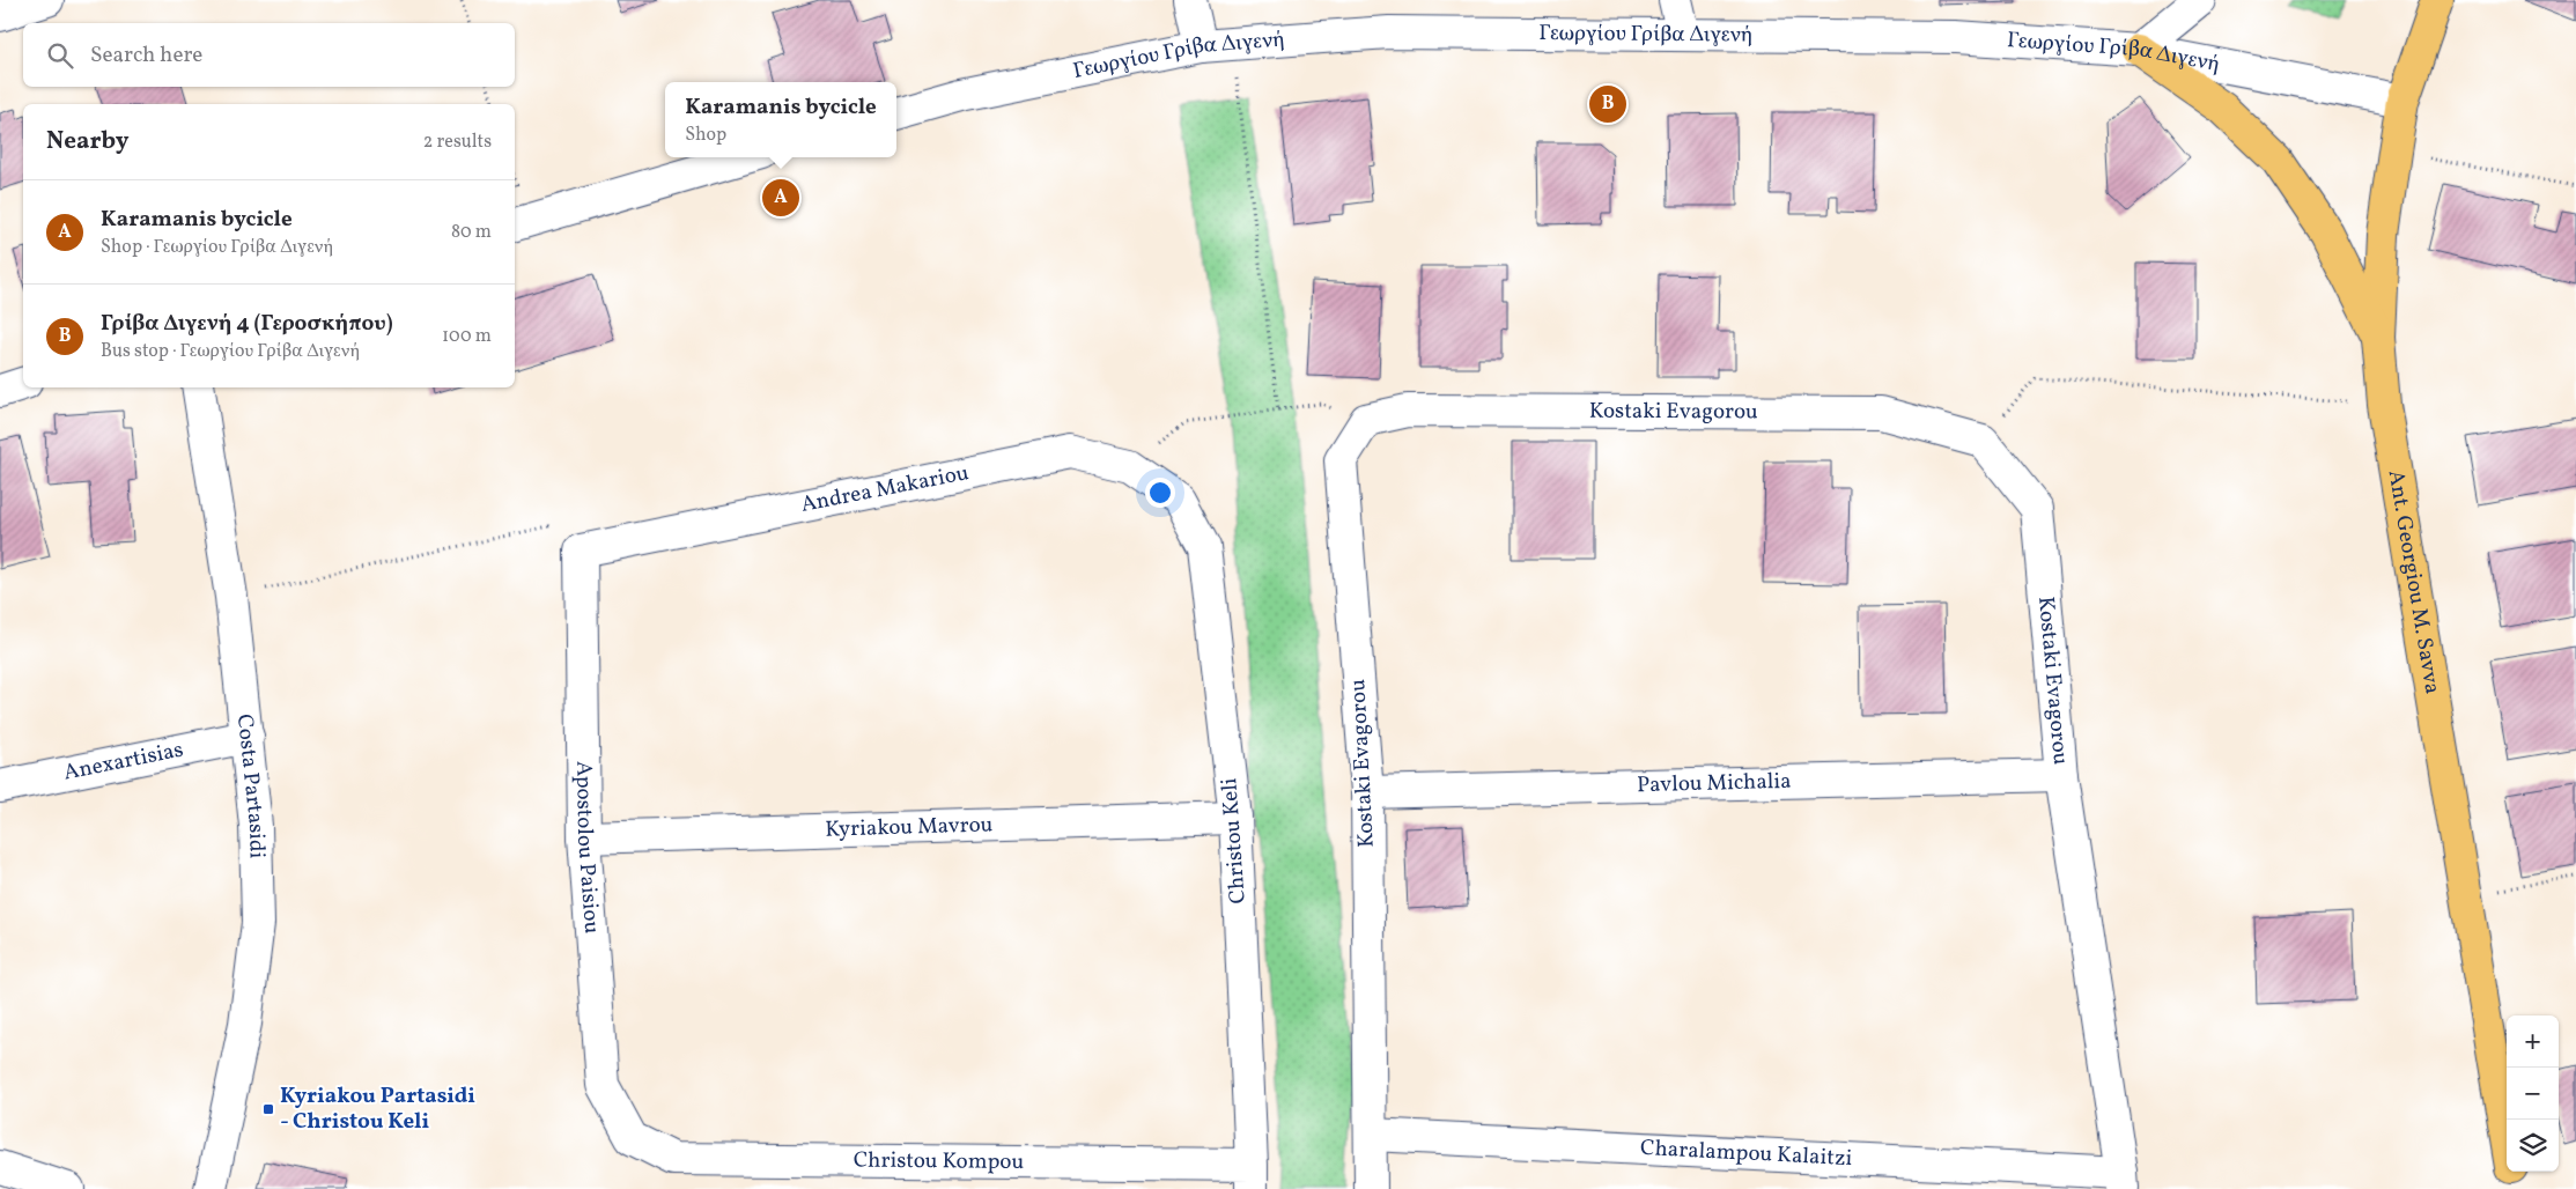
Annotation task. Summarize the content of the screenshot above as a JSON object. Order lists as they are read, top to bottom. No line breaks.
{"streets":{"main road":["Ant. Georgiou M. Savva"],"street":["Γεωργίου Γρίβα Διγενή","Kostaki Evagorou","Andrea Makariou","Anexartisias","Pavlou Michalia","Costa Partasidi","Kyriakou Mavrou","Christou Keli","Apostolou Paisiou","Charalampou Kalaitzi","Christou Kompou"]},"crossings":[["Γεωργίου Γρίβα Διγενή","Ant. Georgiou M. Savva"],["Kostaki Evagorou","Pavlou Michalia"],["Kostaki Evagorou","Charalampou Kalaitzi"],["Andrea Makariou","Christou Keli"],["Andrea Makariou","Apostolou Paisiou"],["Anexartisias","Costa Partasidi"],["Kyriakou Mavrou","Christou Keli"],["Kyriakou Mavrou","Apostolou Paisiou"],["Christou Keli","Christou Kompou"],["Apostolou Paisiou","Christou Kompou"]],"places":{"transit":["Kyriakou Partasidi - Christou Keli"]},"page":{"search":"Search here","popup":["Karamanis bycicle","Shop"],"pins":["B","A"],"heading":["Nearby","2 results"],"list":[{"mark":"A","name":"Karamanis bycicle","note":"Shop · Γεωργίου Γρίβα Διγενή","value":"80 m"},{"mark":"B","name":"Γρίβα Διγενή 4 (Γεροσκήπου)","note":"Bus stop · Γεωργίου Γρίβα Διγενή","value":"100 m"}],"map_buttons":["+","−"]}}
